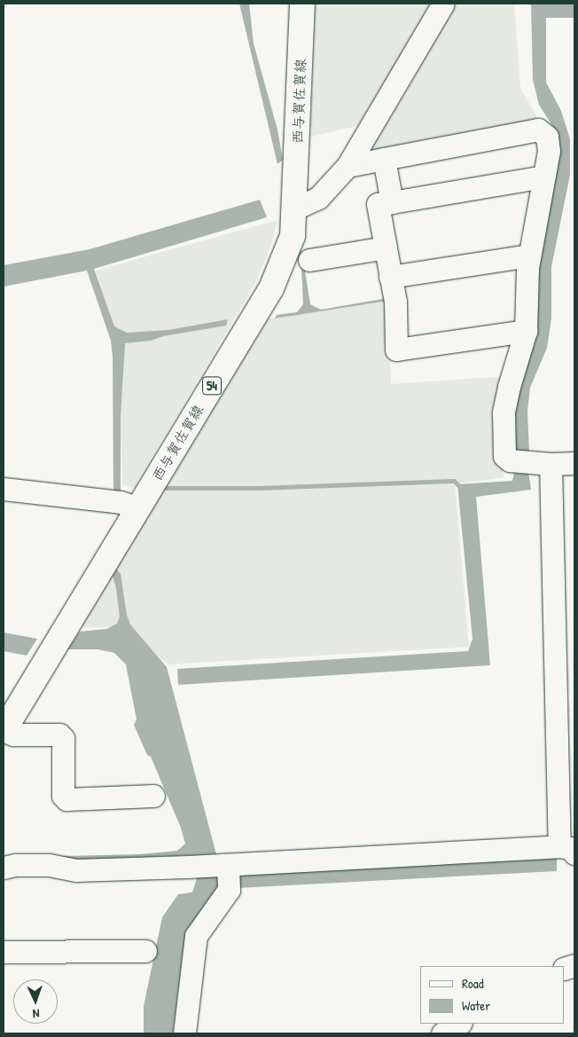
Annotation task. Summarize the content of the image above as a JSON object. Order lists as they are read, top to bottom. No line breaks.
{"streets":{"main road":["西与賀佐賀線","54"]},"legend":["Road","Water"],"north":"bottom"}
